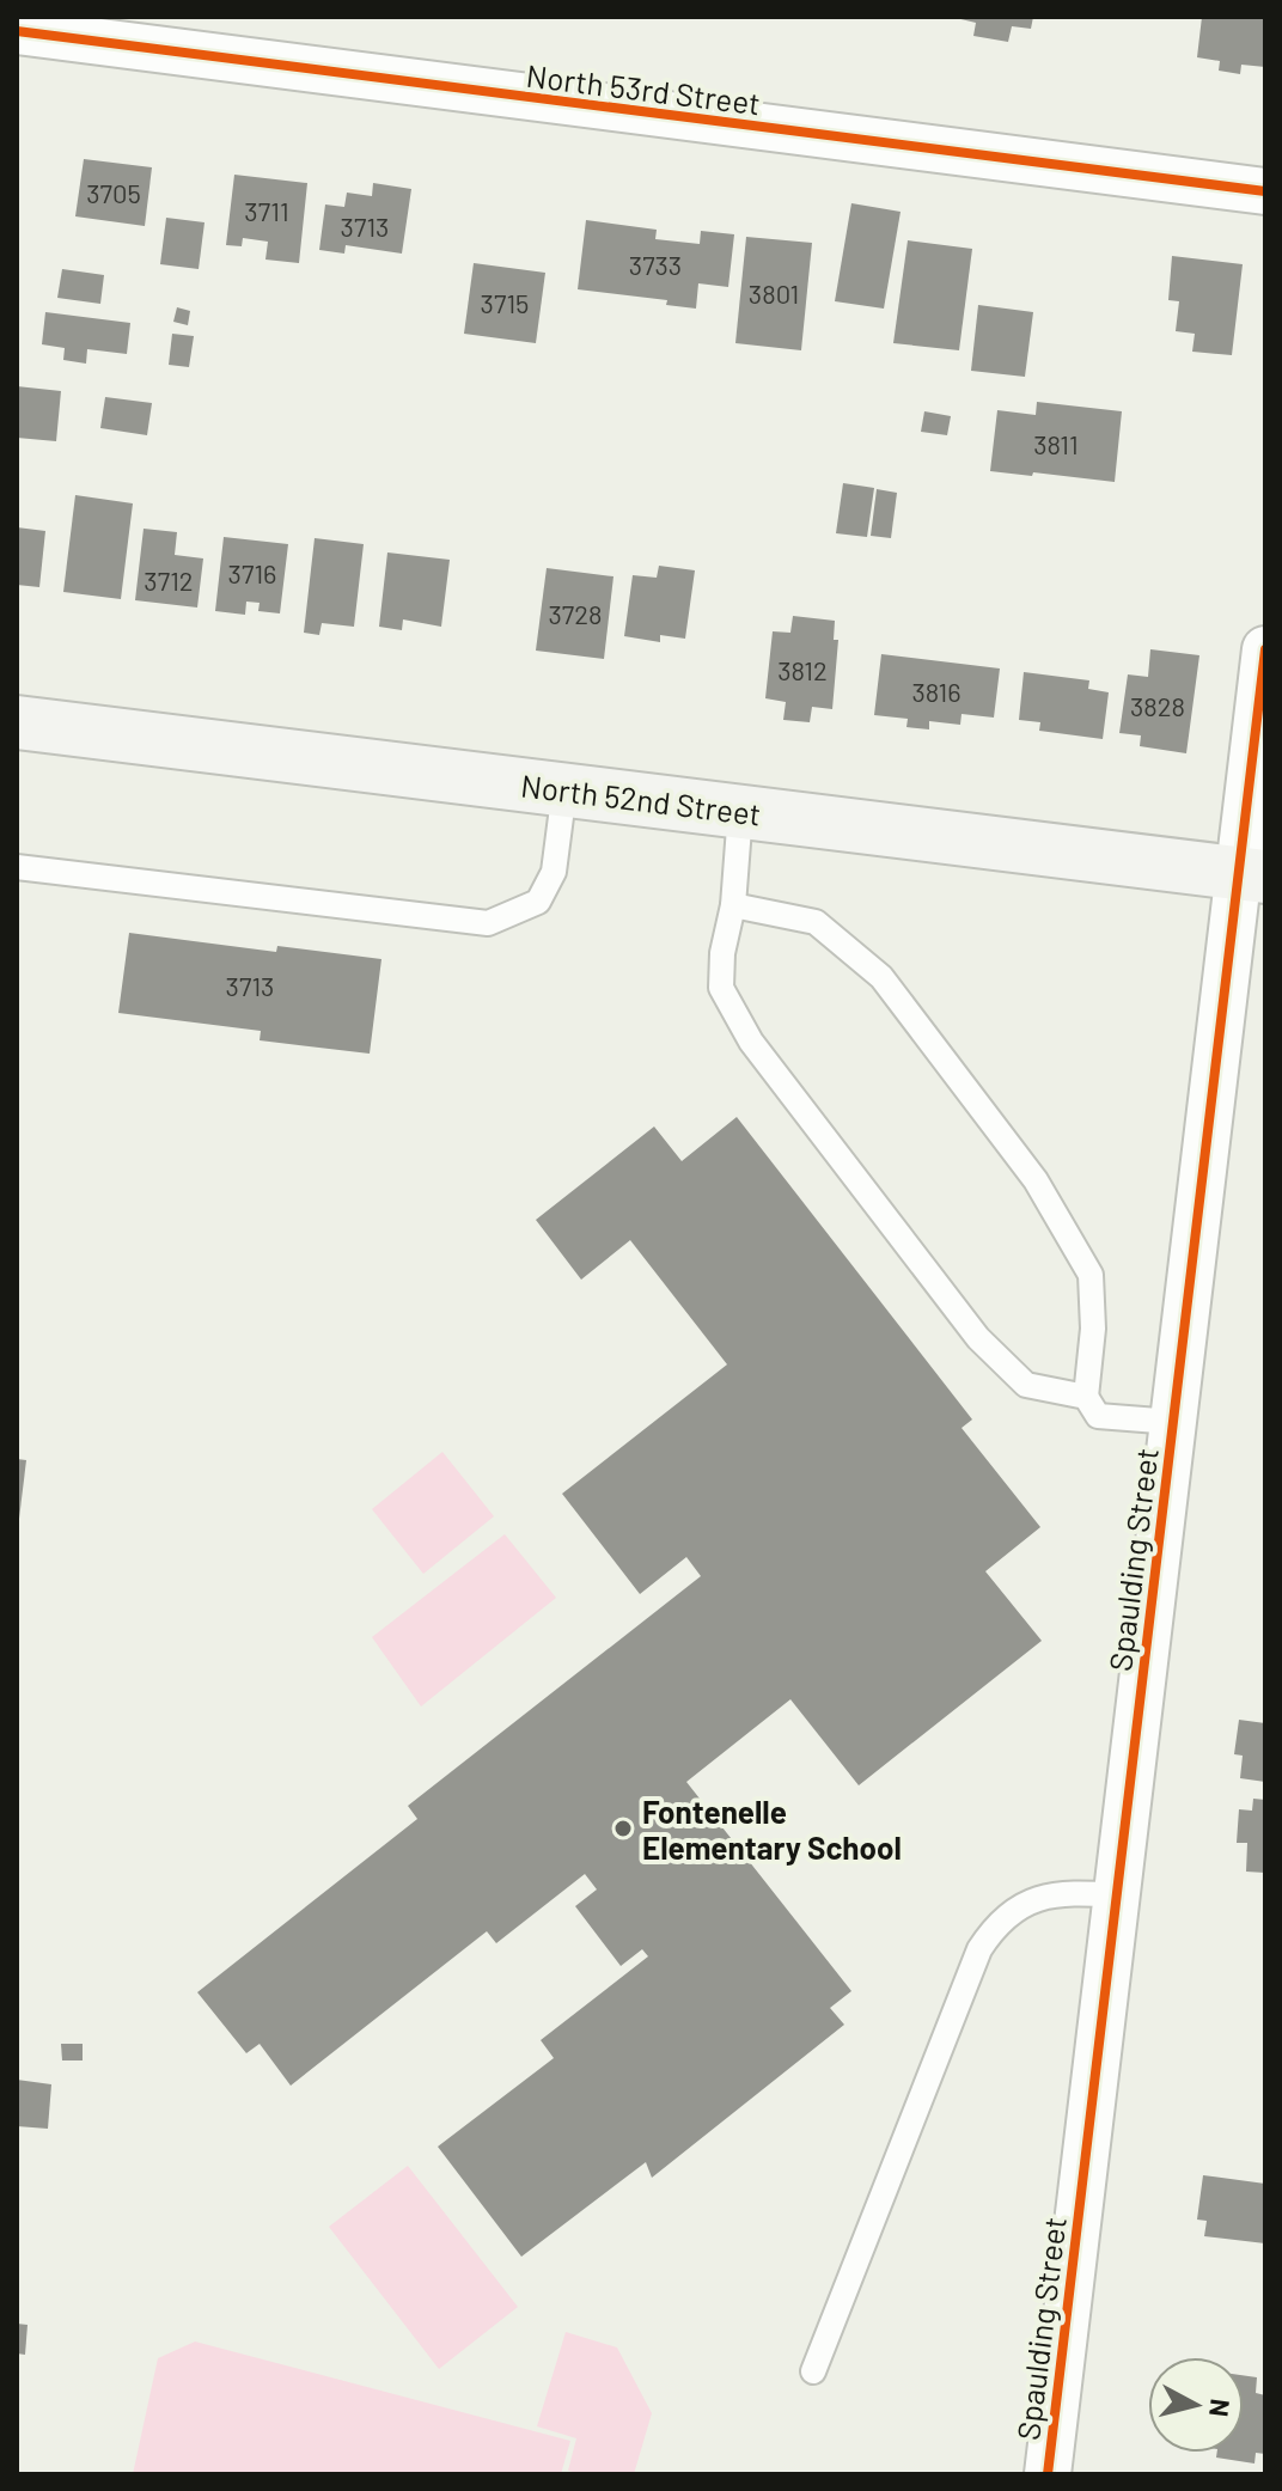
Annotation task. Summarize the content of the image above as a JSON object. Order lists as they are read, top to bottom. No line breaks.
{"streets":{"main road":["North 52nd Street"],"street":["North 53rd Street","Spaulding Street"]},"crossings":[["North 52nd Street","Spaulding Street"]],"places":["Fontenelle Elementary School"],"house_numbers":["3705","3711","3713","3733","3801","3715","3811","3716","3712","3728","3812","3816","3828","3713"],"north":"right"}
